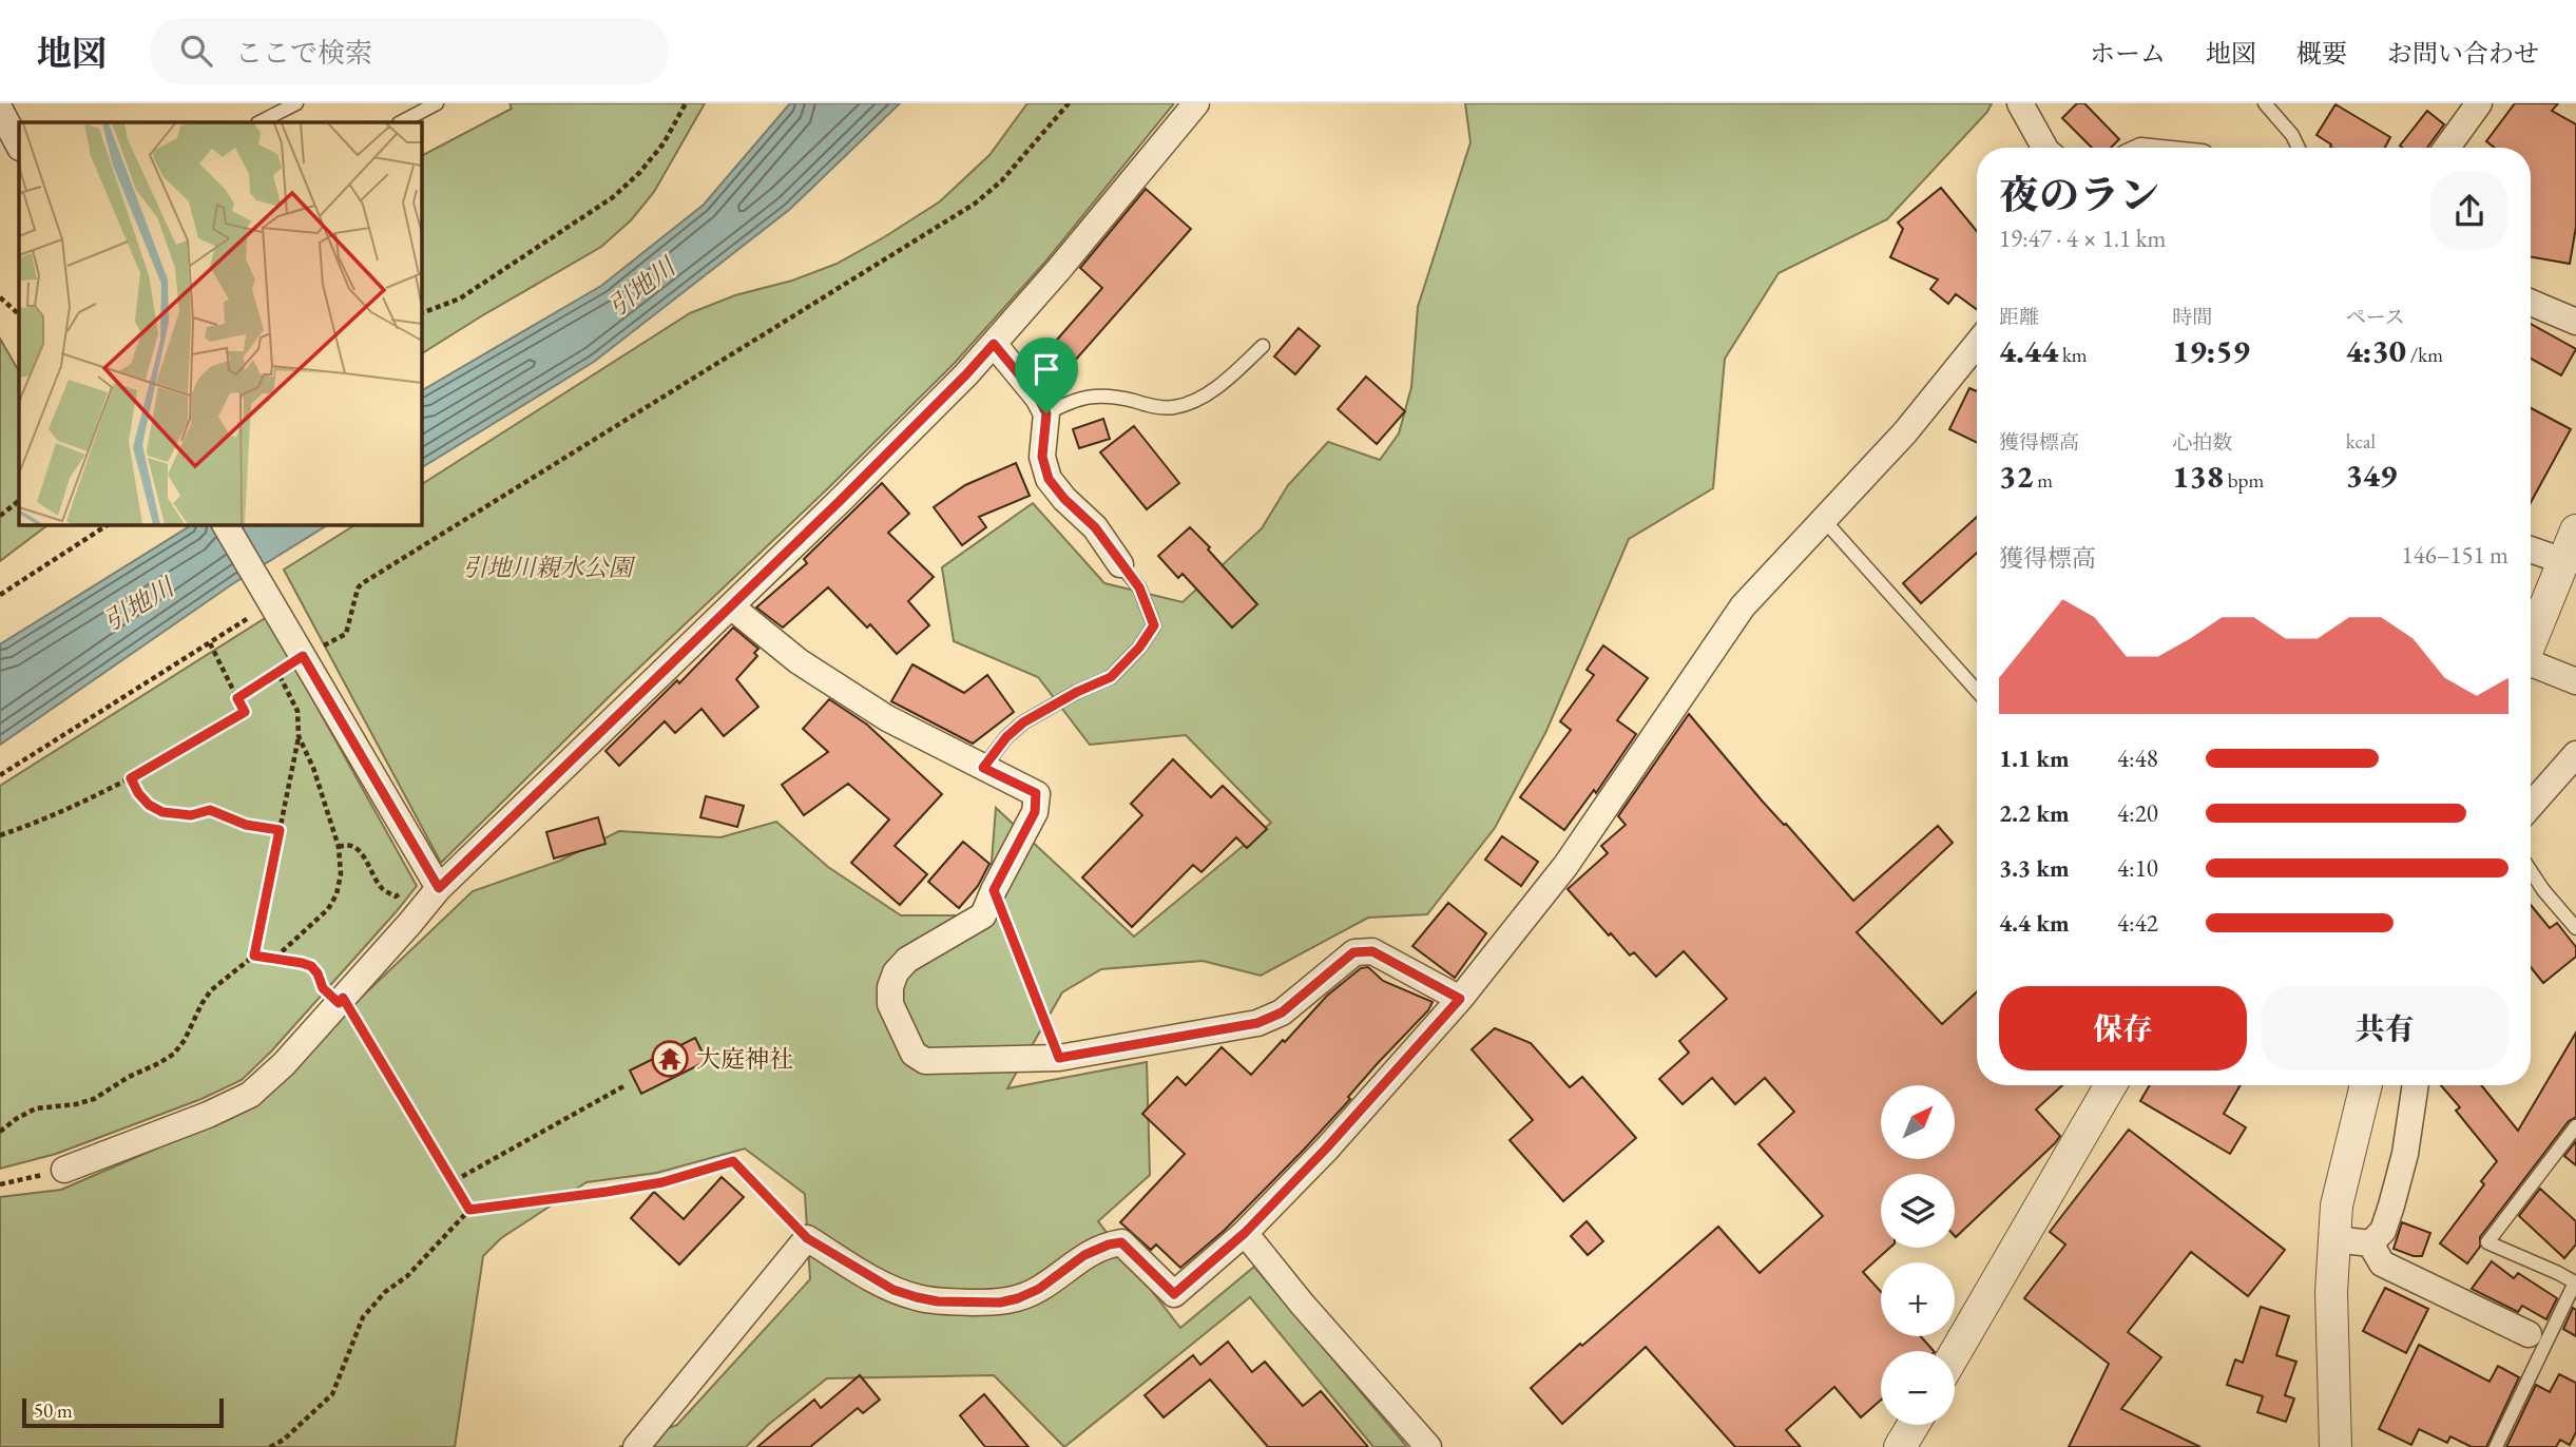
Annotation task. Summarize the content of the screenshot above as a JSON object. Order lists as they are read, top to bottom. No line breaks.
{"water":["引地川"],"parks":["引地川親水公園"],"places":{"temple":["大庭神社"]},"scale_bar":"50 m","north":"top right","page":{"header":"地図","search":"ここで検索","nav":["ホーム","地図","概要","お問い合わせ"],"heading":["夜のラン","19:47 · 4 × 1.1 km"],"stats":[["距離","4.44 km"],["時間","19:59"],["ペース","4:30 /km"],["獲得標高","32 m"],["心拍数","138 bpm"],["kcal","349"]],"chart":["獲得標高","146–151 m"],"list":[{"name":"1.1 km","note":"4:48"},{"name":"2.2 km","note":"4:20"},{"name":"3.3 km","note":"4:10"},{"name":"4.4 km","note":"4:42"}],"buttons":["保存","共有"],"map_buttons":["+","−"],"scale":"50 m"}}
